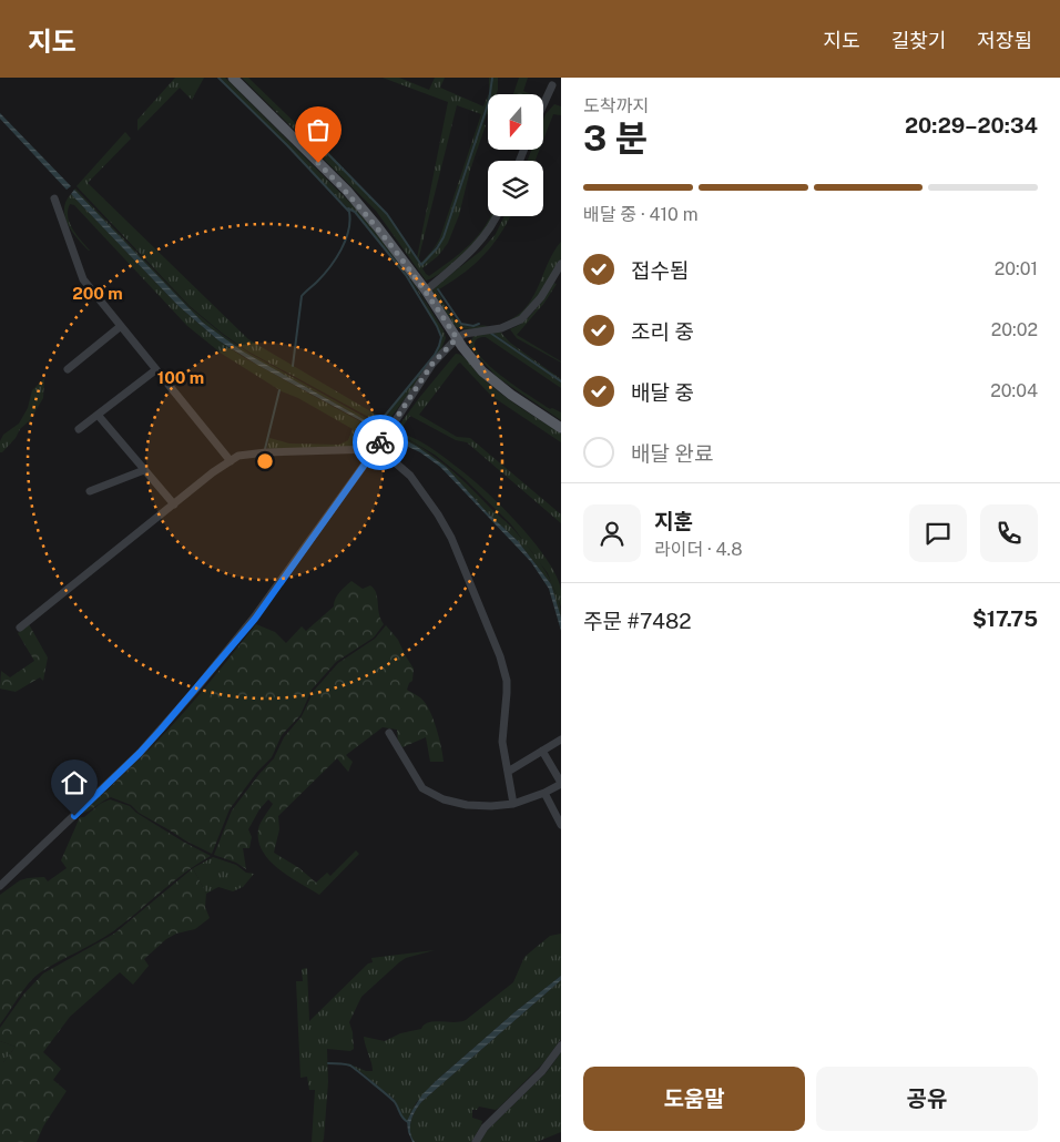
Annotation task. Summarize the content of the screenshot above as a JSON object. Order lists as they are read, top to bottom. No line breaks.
{"north":"bottom","page":{"header":"지도","nav":["지도","길찾기","저장됨"],"heading":["3 분","도착까지","20:29–20:34"],"panel":["지훈","라이더 · 4.8","주문 #7482","$17.75"],"bar":"배달 중 · 410 m","list":[["접수됨","20:01"],["조리 중","20:02"],["배달 중","20:04"],"배달 완료"],"buttons":["도움말","공유"]},"rings":["200 m","100 m"]}
